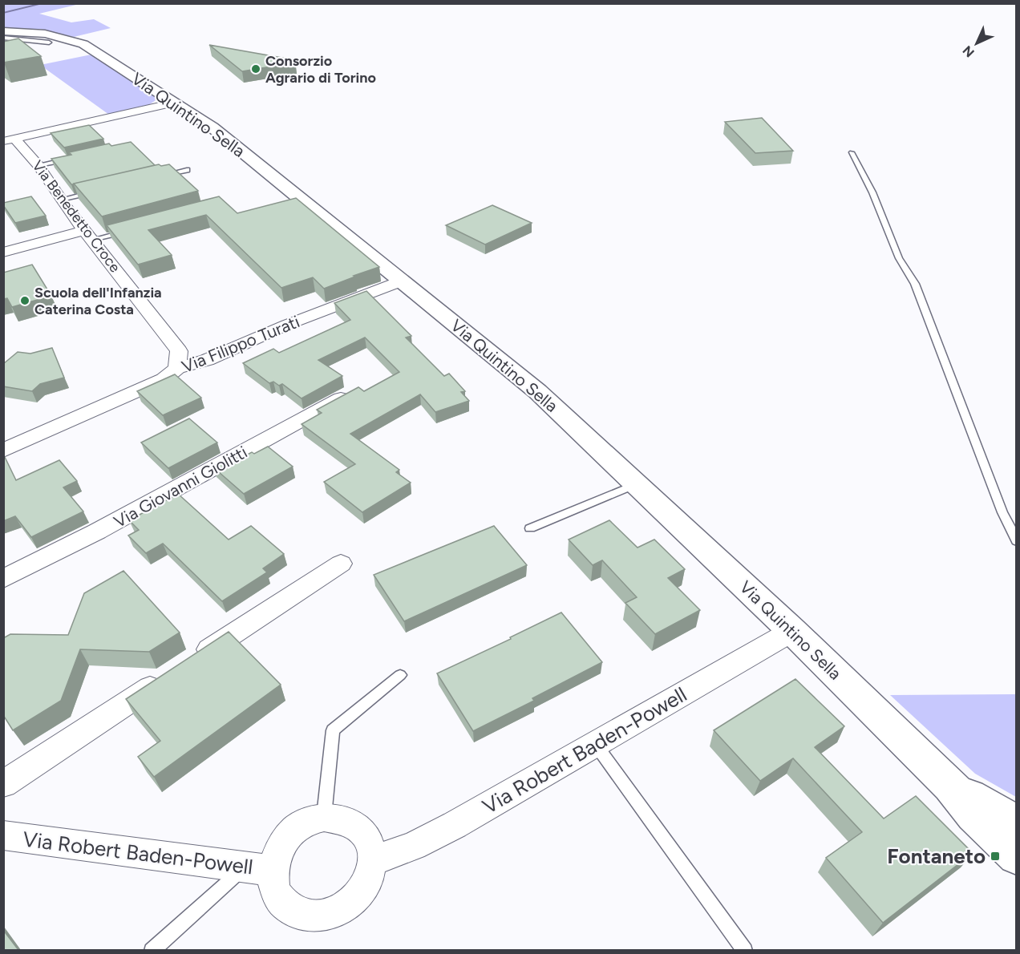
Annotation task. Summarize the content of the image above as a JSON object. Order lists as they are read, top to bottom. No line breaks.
{"streets":{"street":["Via Quintino Sella","Via Benedetto Croce","Via Filippo Turati","Via Giovanni Giolitti","Via Robert Baden-Powell"]},"crossings":[["Via Quintino Sella","Via Filippo Turati"],["Via Quintino Sella","Via Robert Baden-Powell"],["Via Benedetto Croce","Via Filippo Turati"]],"places":{"other":["Consorzio Agrario di Torino","Scuola dell'Infanzia Caterina Costa"],"transit":["Fontaneto"]},"north":"bottom left"}
